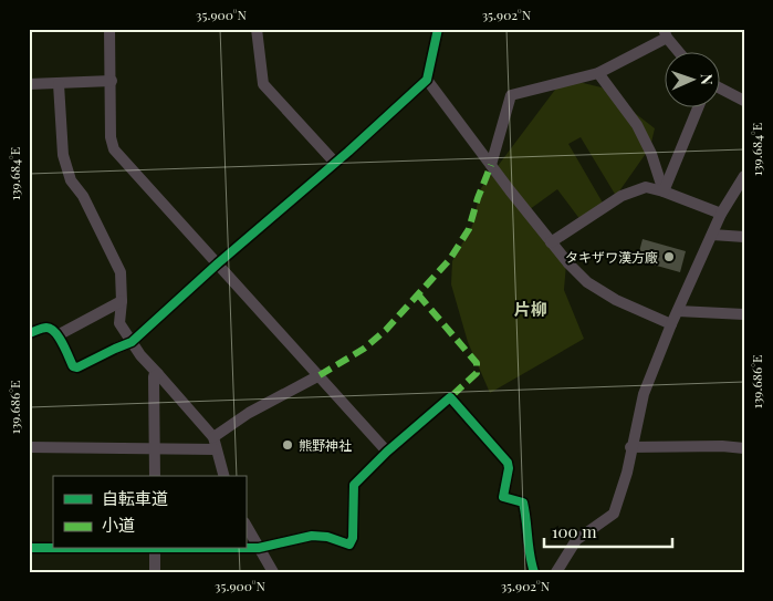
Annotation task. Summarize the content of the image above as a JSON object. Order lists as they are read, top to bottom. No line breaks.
{"districts":["片柳"],"places":["タキザワ漢方廠","熊野神社"],"legend":["自転車道","小道"],"scale_bar":"100 m","north":"right","coordinates":["35.900°N","35.902°N","139.684°E","139.686°E"]}
